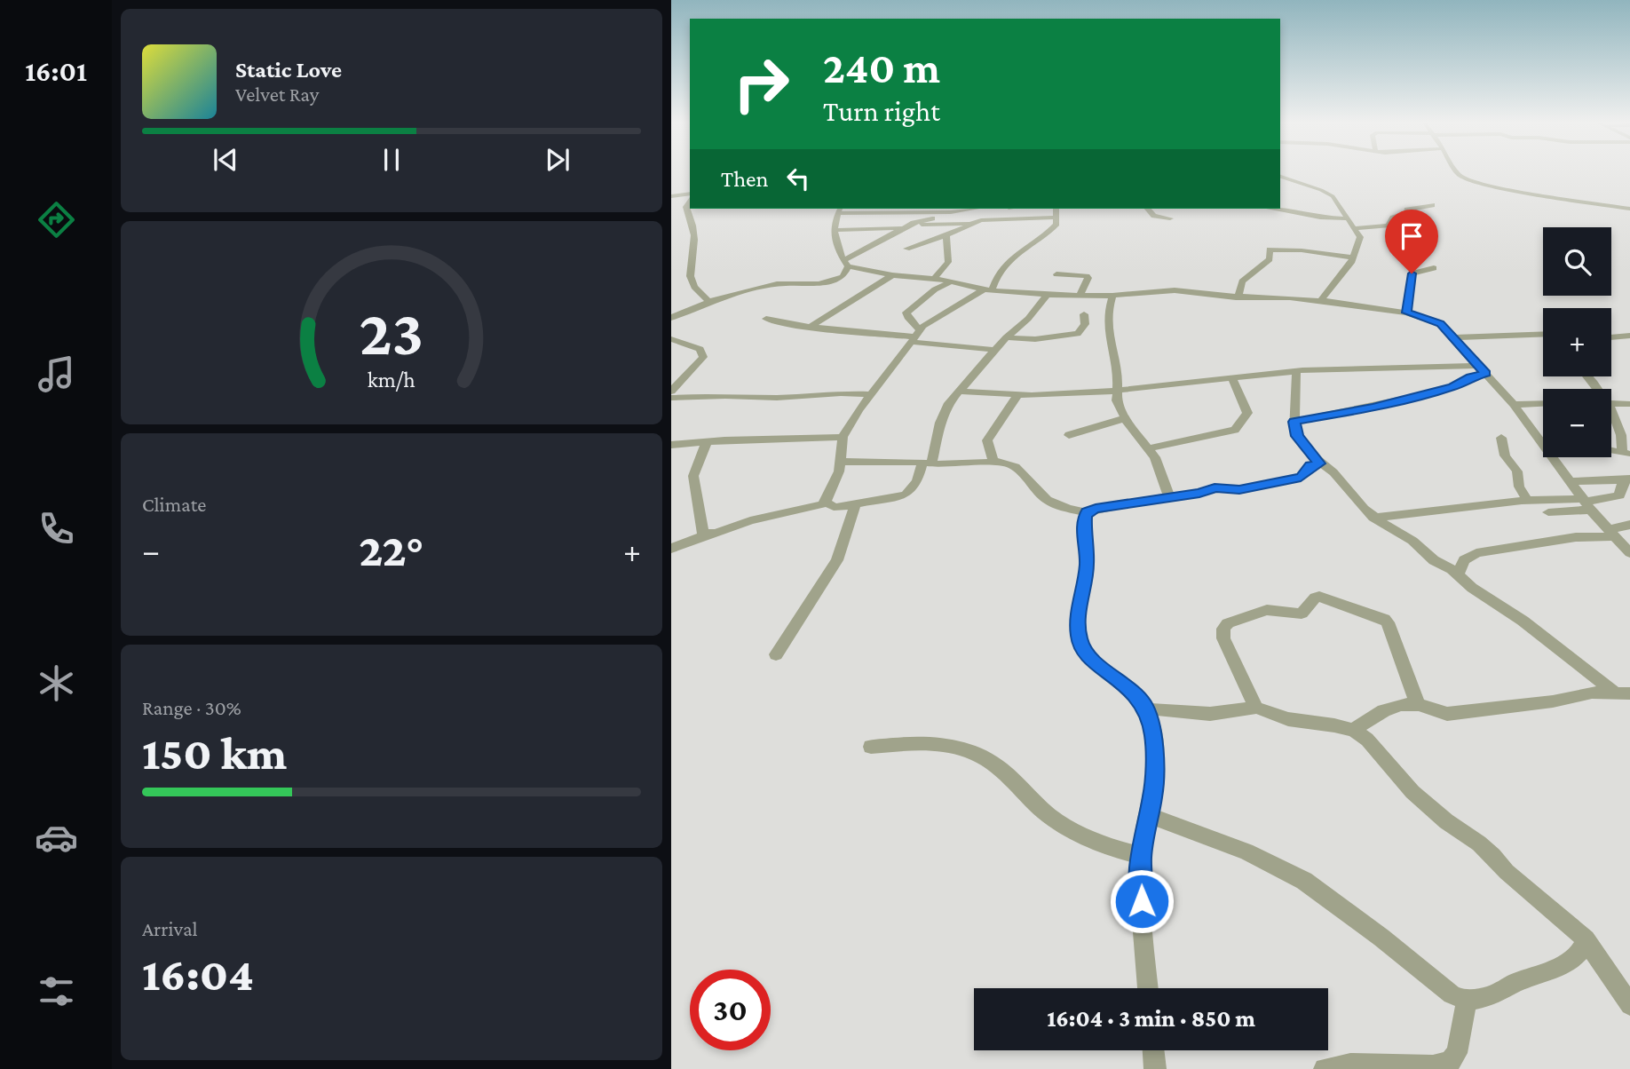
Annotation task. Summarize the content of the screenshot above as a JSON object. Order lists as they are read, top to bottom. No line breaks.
{"page":{"tabs":"16:01","turn":["240 m","Turn right"],"song":["Static Love","Velvet Ray"],"then":"Then","map_buttons":["+","−"],"tile":["Climate",["Range · 30%","150 km"],["Arrival","16:04"]],"heat":["−","22°","+"],"limit":"30","trip":"16:04 · 3 min · 850 m","gauge":["23","km/h"]}}
